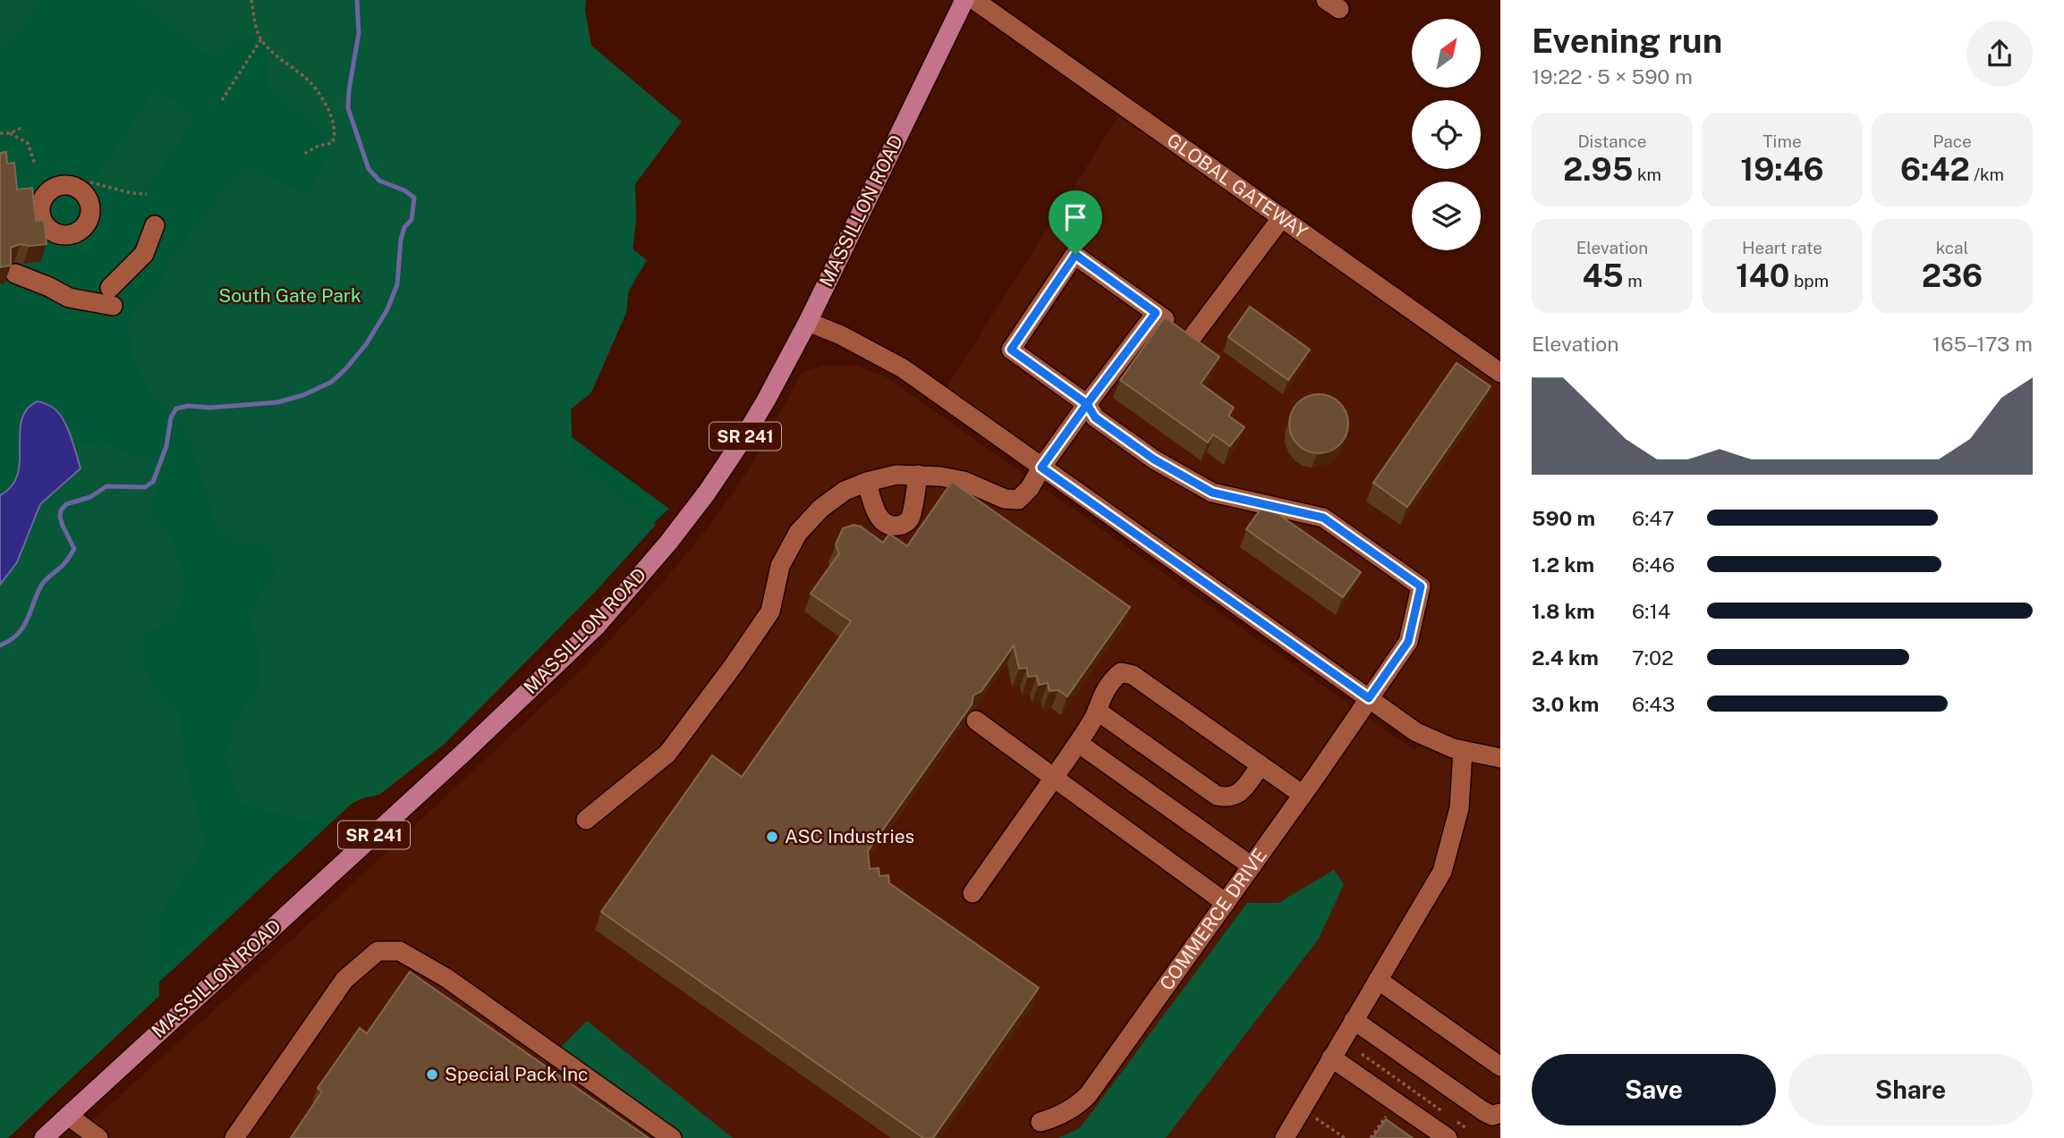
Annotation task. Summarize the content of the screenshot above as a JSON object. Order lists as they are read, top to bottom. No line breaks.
{"streets":{"main road":["MASSILLON ROAD","SR 241"],"street":["GLOBAL GATEWAY","COMMERCE DRIVE"]},"parks":["South Gate Park"],"places":["ASC Industries","Special Pack Inc"],"north":"top right","page":{"heading":["Evening run","19:22 · 5 × 590 m"],"stats":[["Distance","2.95 km"],["Time","19:46"],["Pace","6:42 /km"],["Elevation","45 m"],["Heart rate","140 bpm"],["kcal","236"]],"chart":["Elevation","165–173 m"],"list":[{"name":"590 m","note":"6:47"},{"name":"1.2 km","note":"6:46"},{"name":"1.8 km","note":"6:14"},{"name":"2.4 km","note":"7:02"},{"name":"3.0 km","note":"6:43"}],"buttons":["Save","Share"]}}
